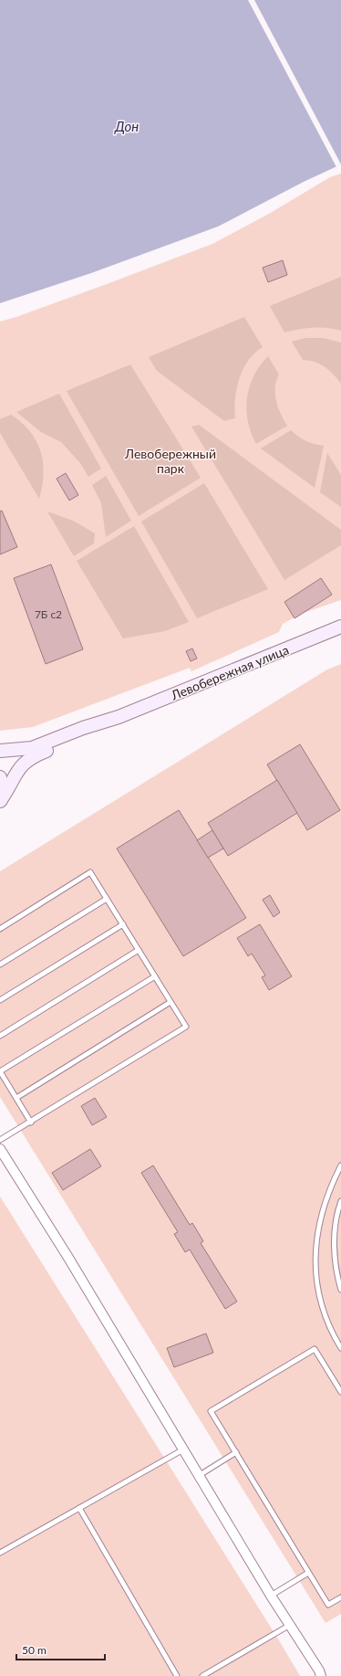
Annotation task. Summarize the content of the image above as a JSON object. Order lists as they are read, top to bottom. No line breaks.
{"streets":{"main road":["Левобережная улица"]},"water":["Дон"],"parks":["Левобережный парк"],"house_numbers":["7Б с2"],"scale_bar":"50 m"}
